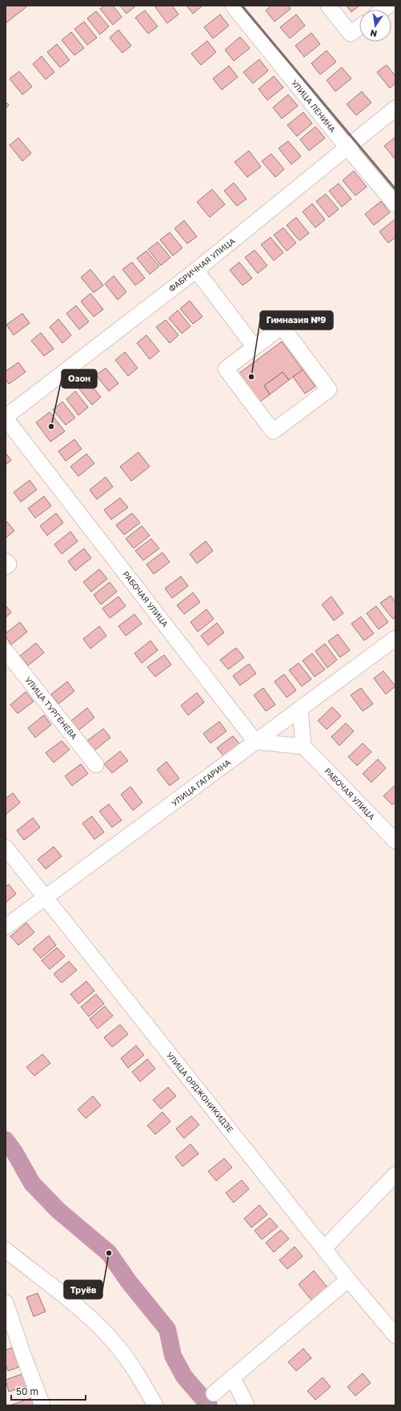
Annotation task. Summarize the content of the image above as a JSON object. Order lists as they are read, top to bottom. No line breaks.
{"streets":{"street":["УЛИЦА ЛЕНИНА","ФАБРИЧНАЯ УЛИЦА","РАБОЧАЯ УЛИЦА","УЛИЦА ТУРГЕНЕВА","УЛИЦА ГАГАРИНА","УЛИЦА ОРДЖОНИКИДЗЕ"]},"crossings":[["УЛИЦА ЛЕНИНА","ФАБРИЧНАЯ УЛИЦА"],["ФАБРИЧНАЯ УЛИЦА","РАБОЧАЯ УЛИЦА"],["РАБОЧАЯ УЛИЦА","УЛИЦА ГАГАРИНА"],["УЛИЦА ГАГАРИНА","УЛИЦА ОРДЖОНИКИДЗЕ"]],"places":["Гимназия №9","Озон","Труёв"],"scale_bar":"50 m","north":"bottom"}
